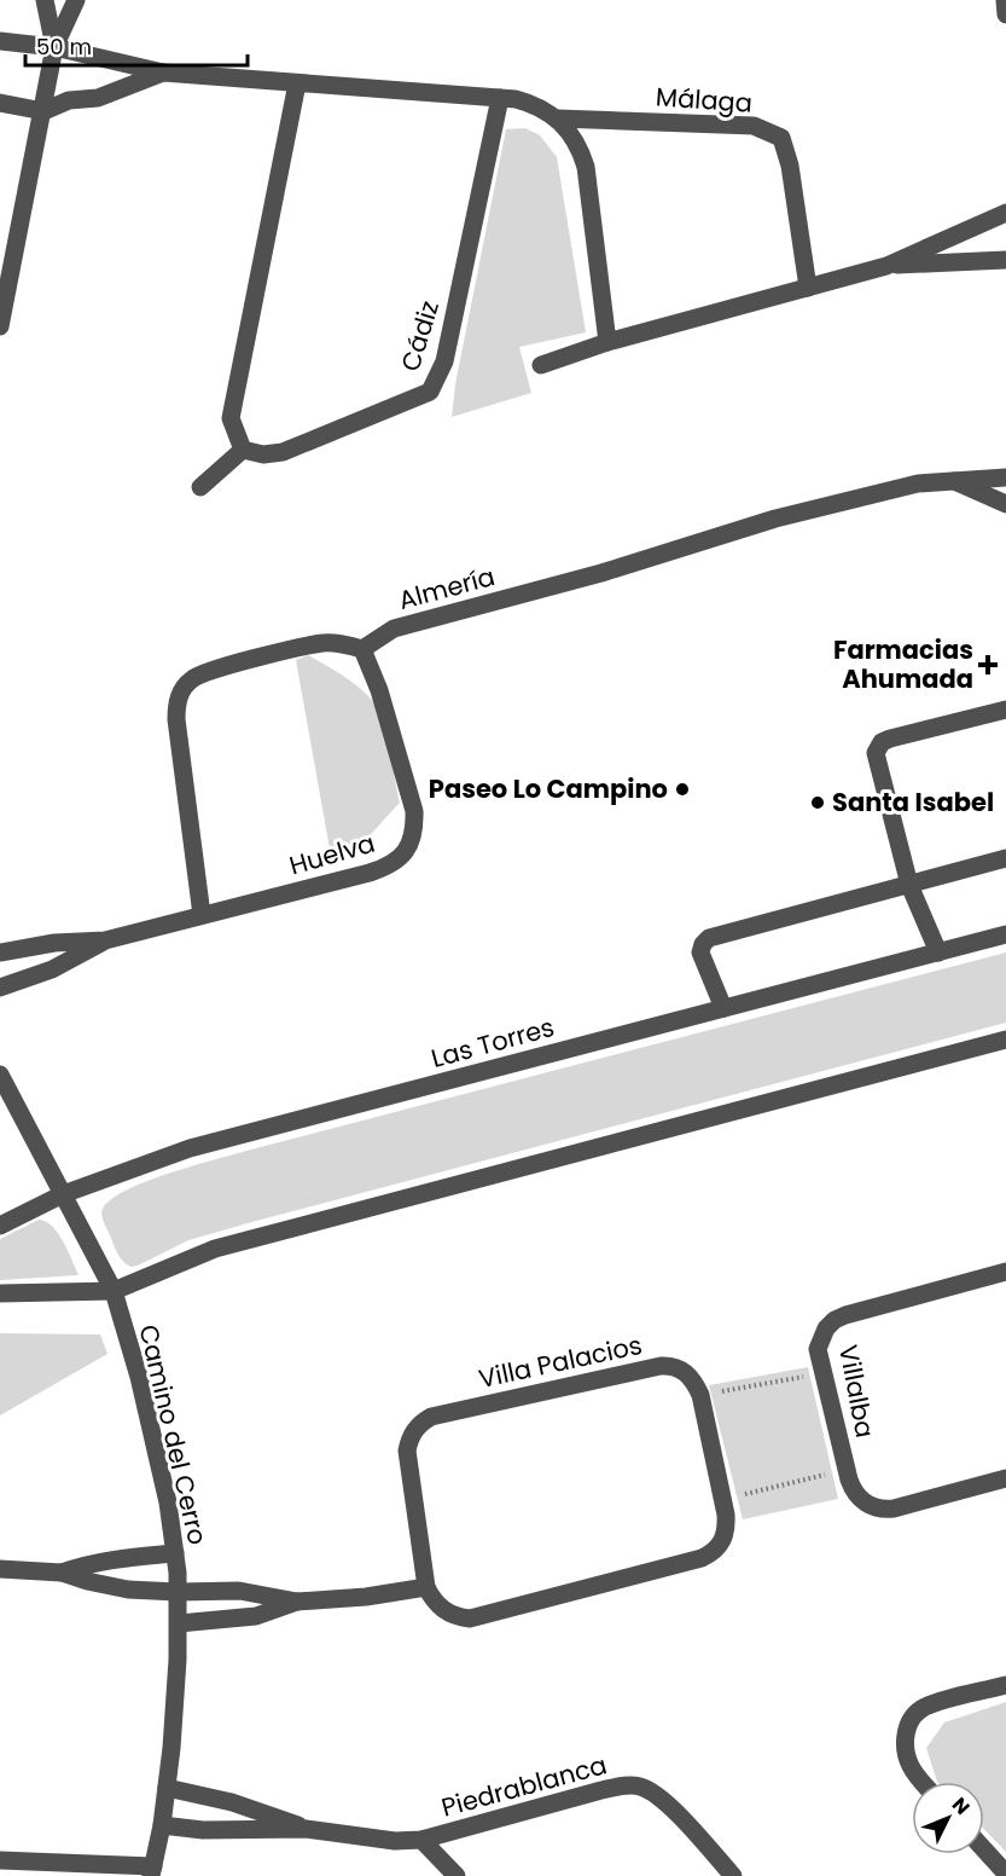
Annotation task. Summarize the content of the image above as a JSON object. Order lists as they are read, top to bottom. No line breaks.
{"streets":{"street":["Málaga","Cádiz","Almería","Huelva","Las Torres","Villa Palacios","Villalba","Camino del Cerro","Piedrablanca"]},"crossings":[["Almería","Huelva"],["Las Torres","Camino del Cerro"],["Camino del Cerro","Piedrablanca"]],"places":{"health":["Farmacias Ahumada"],"other":["Paseo Lo Campino","Santa Isabel"]},"scale_bar":"50 m","north":"top right"}
